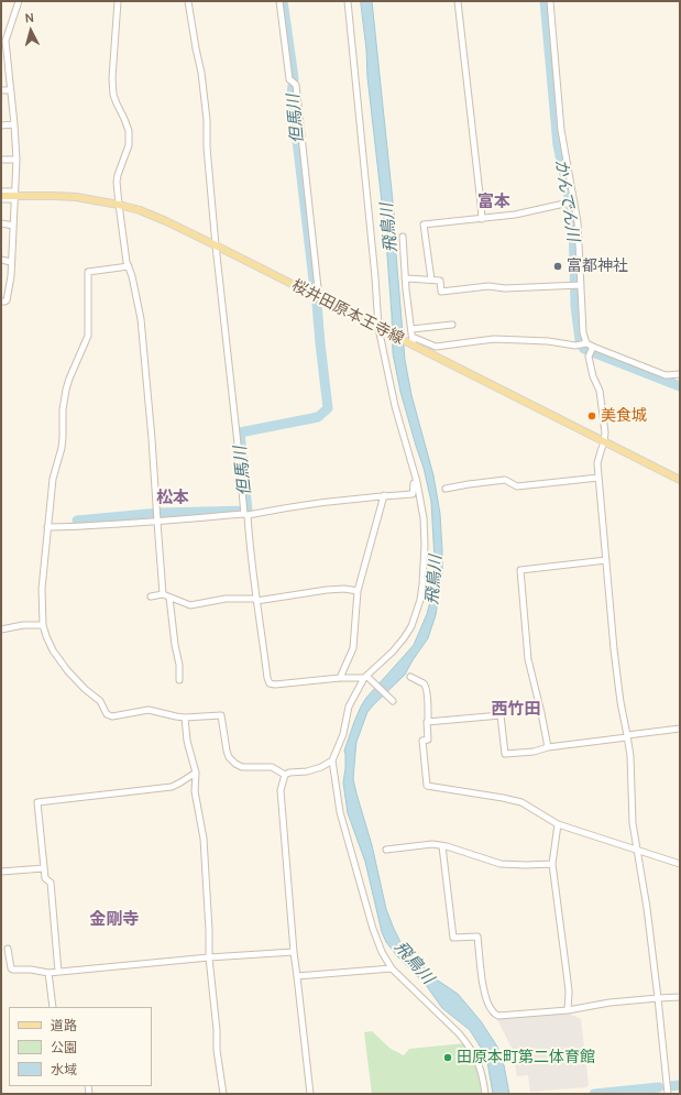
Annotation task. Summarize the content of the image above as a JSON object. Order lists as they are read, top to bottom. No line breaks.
{"streets":{"main road":["桜井田原本王寺線"]},"districts":["富本","松本","西竹田","金剛寺"],"water":["但馬川","かんでん川","飛鳥川"],"places":["富都神社","美食城","田原本町第二体育館"],"legend":["道路","公園","水域"],"north":"top"}
